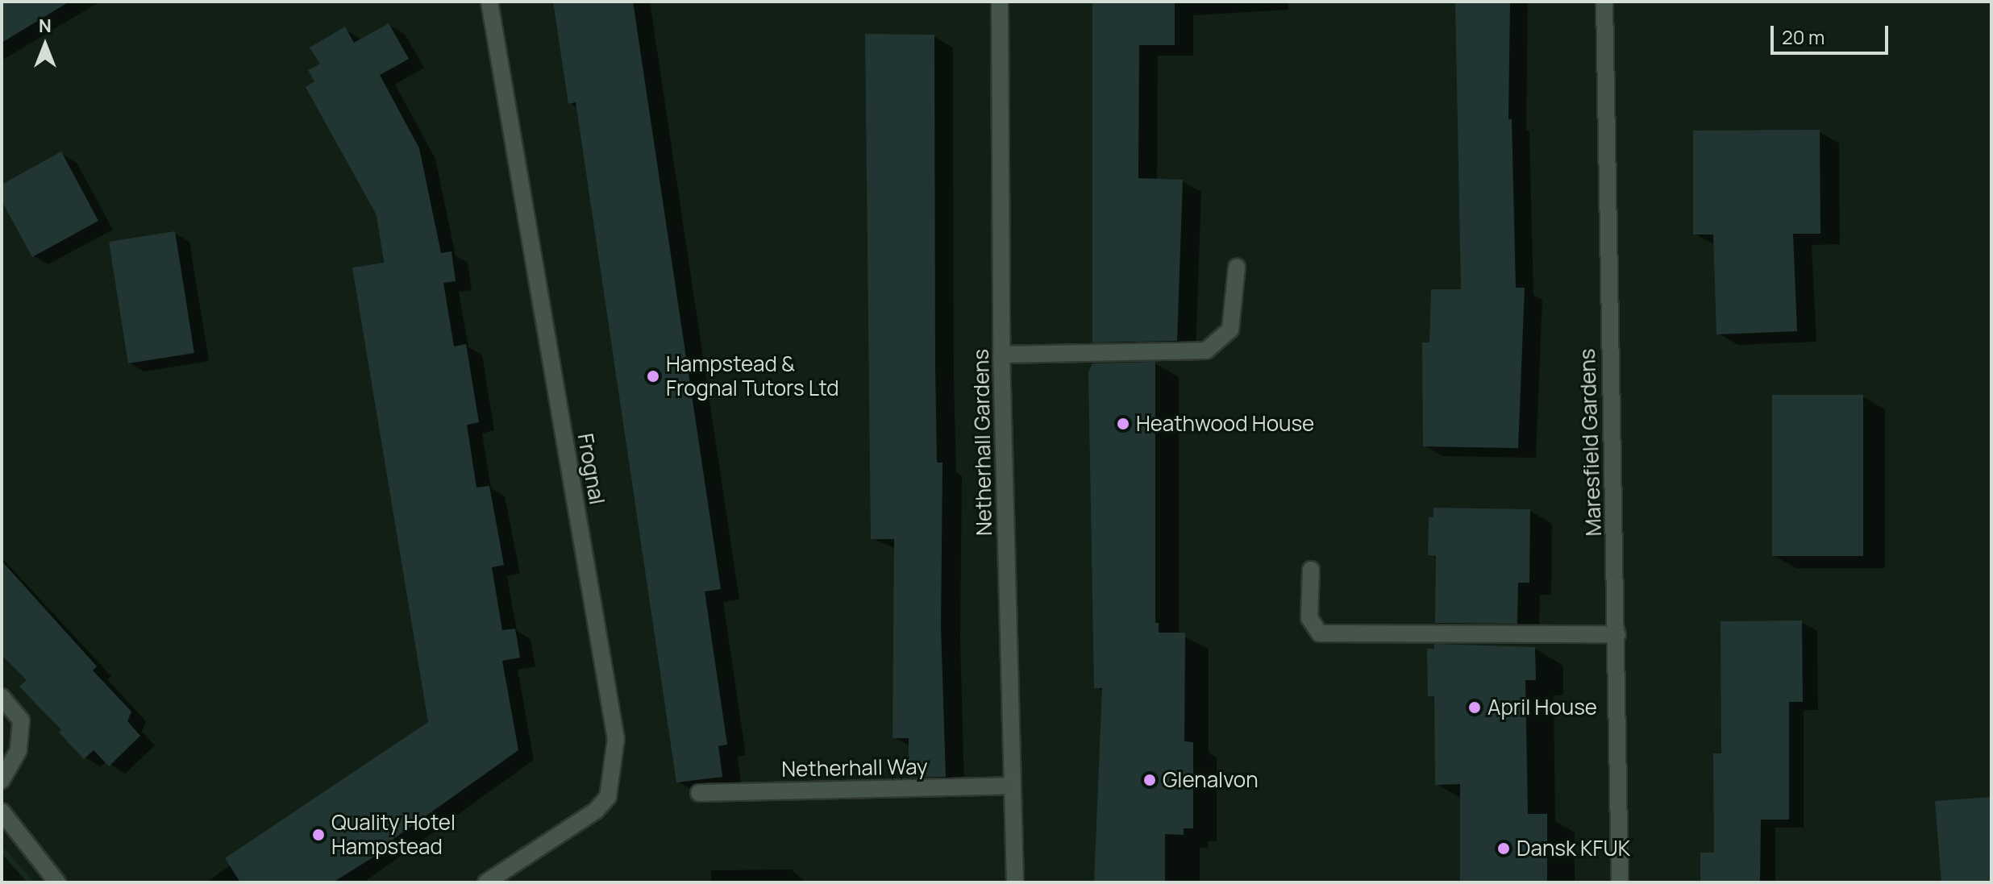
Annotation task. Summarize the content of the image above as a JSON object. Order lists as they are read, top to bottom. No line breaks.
{"streets":{"street":["Netherhall Gardens","Maresfield Gardens","Frognal","Netherhall Way"]},"crossings":[["Netherhall Gardens","Netherhall Way"]],"places":["Hampstead & Frognal Tutors Ltd","Heathwood House","April House","Glenalvon","Quality Hotel Hampstead","Dansk KFUK"],"scale_bar":"20 m","north":"top"}
